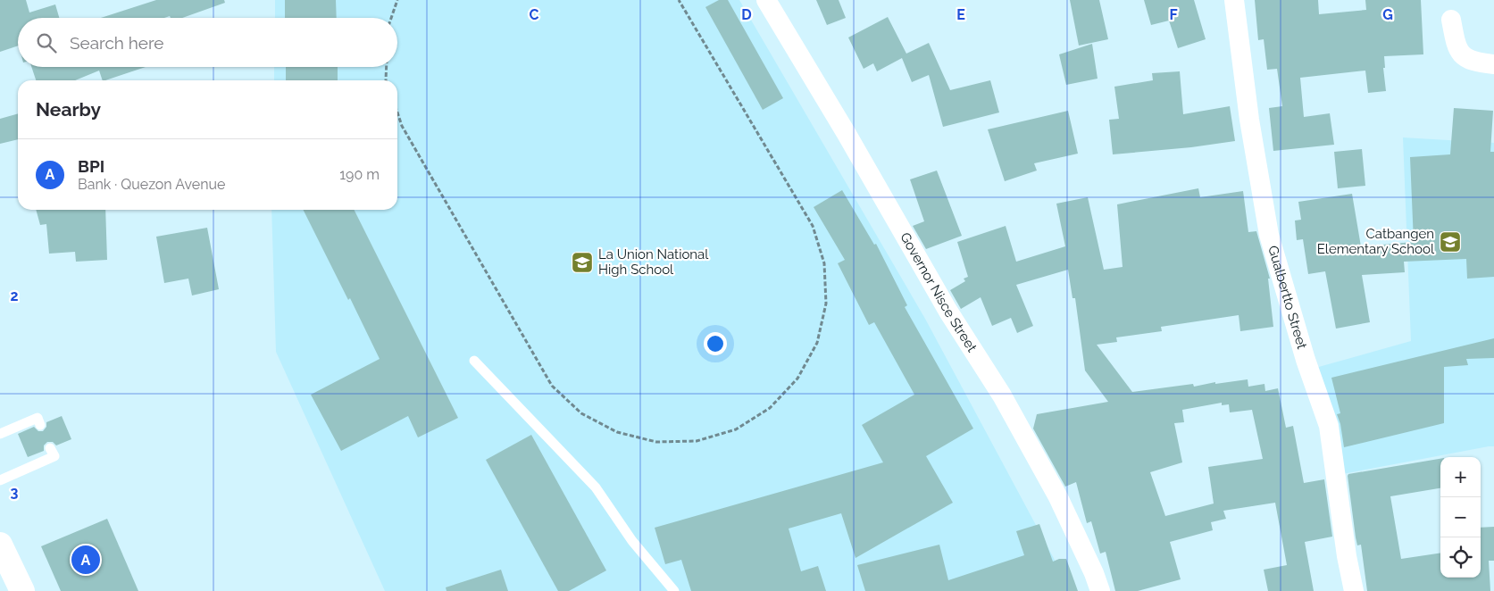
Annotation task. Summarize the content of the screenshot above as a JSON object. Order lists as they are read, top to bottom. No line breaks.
{"streets":{"street":["Governor Nisce Street","Gualbertto Street"]},"places":{"school or university":["Catbangen Elementary School","La Union National High School"]},"page":{"search":"Search here","heading":"Nearby","list":[{"mark":"A","name":"BPI","note":"Bank · Quezon Avenue","value":"190 m"}],"map_buttons":["+","−"],"pins":"A"},"grid":{"columns":["C","D","E","F","G"],"rows":["2","3"]}}
